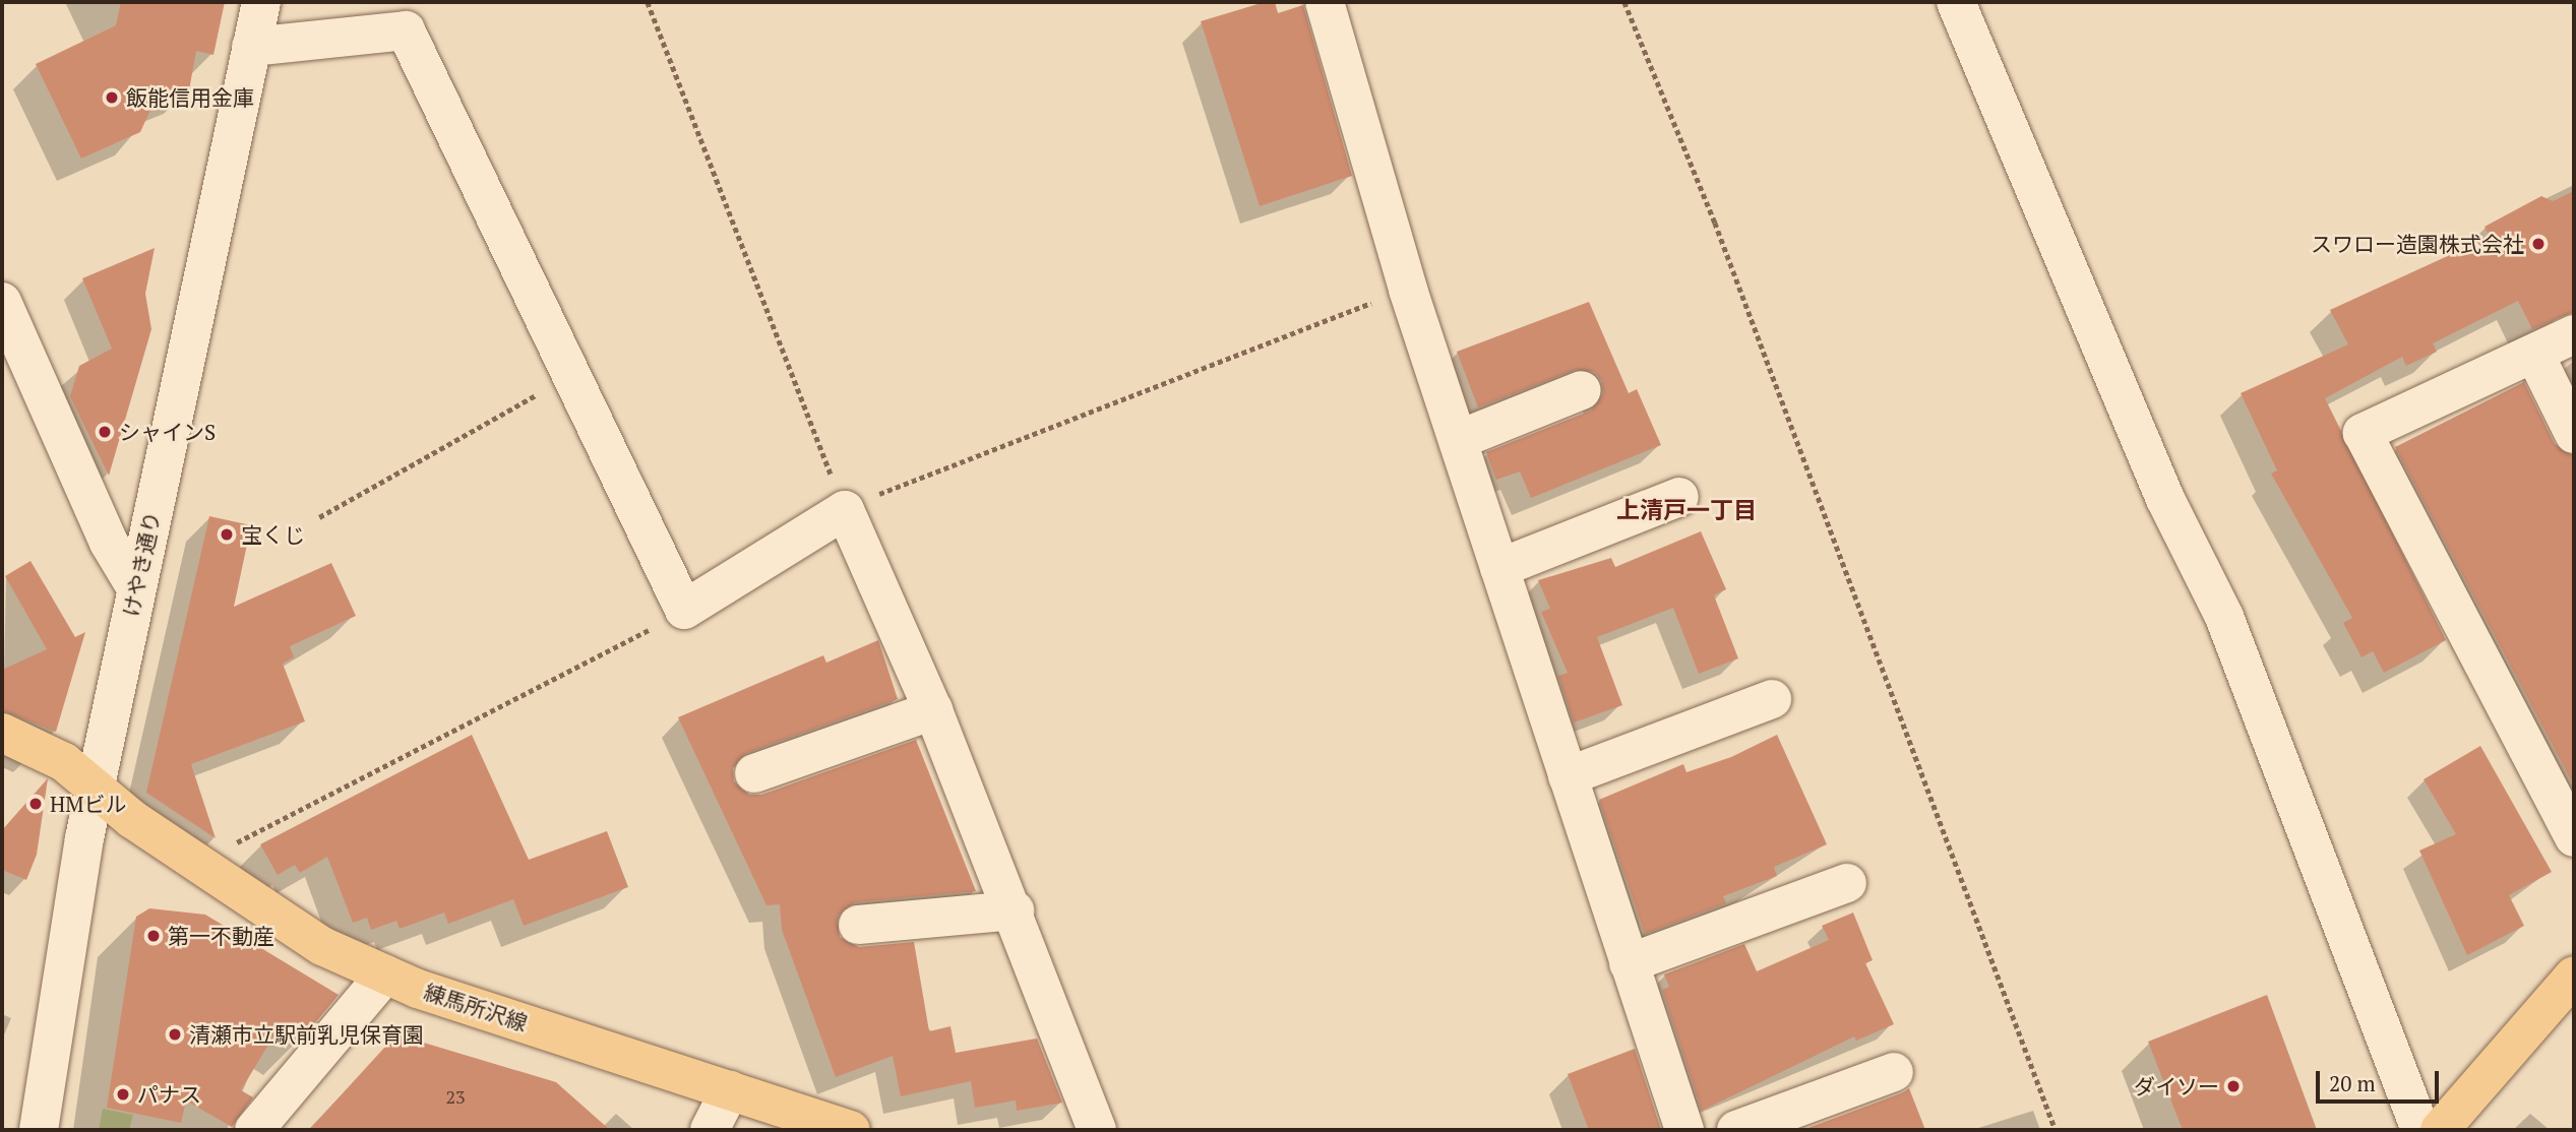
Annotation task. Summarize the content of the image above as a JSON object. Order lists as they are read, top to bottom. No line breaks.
{"streets":{"main road":["練馬所沢線"],"street":["けやき通り"]},"crossings":[["けやき通り","練馬所沢線"]],"districts":["上清戸一丁目"],"places":["飯能信用金庫","スワロー造園株式会社","シャインS","宝くじ","HMビル","第一不動産","清瀬市立駅前乳児保育園","ダイソー","パナス"],"house_numbers":["23"],"scale_bar":"20 m"}
